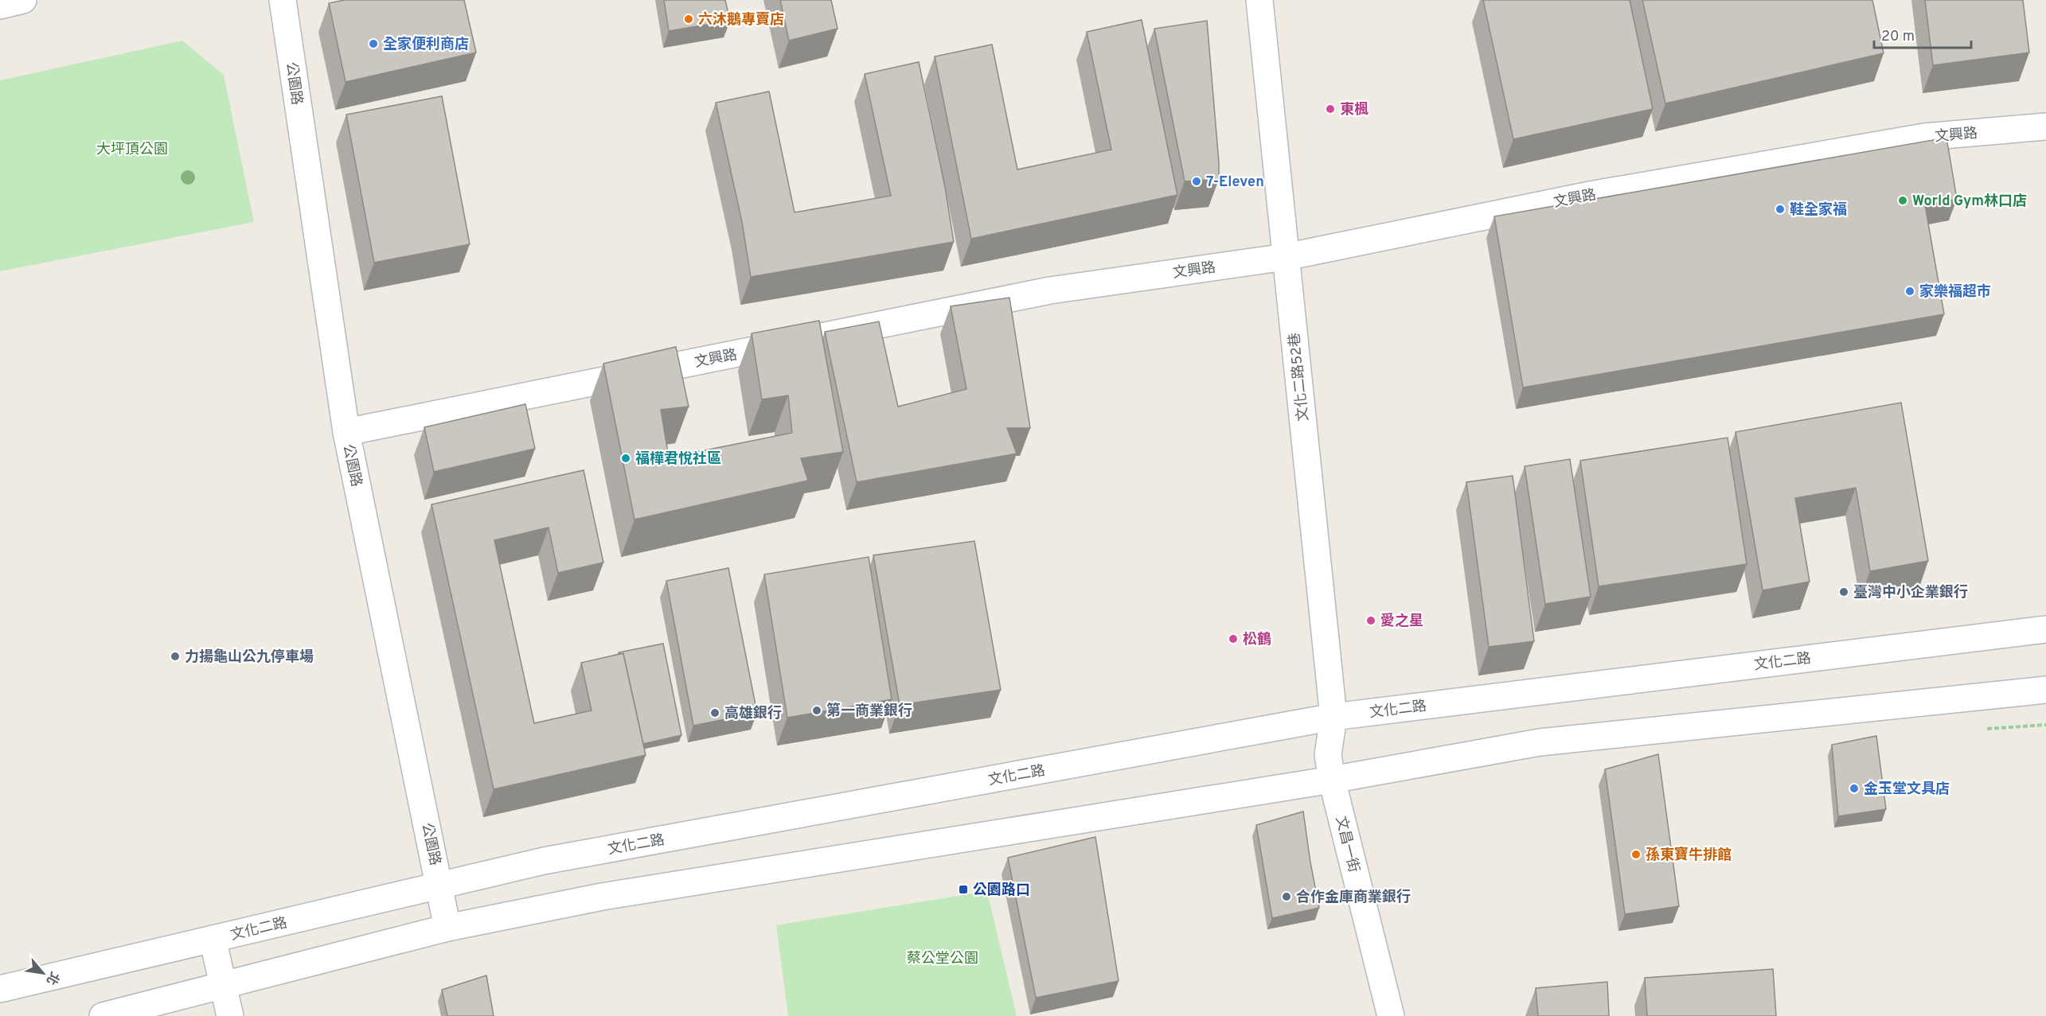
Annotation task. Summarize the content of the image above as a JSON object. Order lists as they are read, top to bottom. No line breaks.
{"streets":{"street":["公園路","文興路","文化二路52巷","文化二路","文昌一街"]},"crossings":[["公園路","文興路"],["公園路","文化二路"],["文興路","文化二路52巷"],["文化二路52巷","文化二路"],["文化二路52巷","文昌一街"]],"parks":["大坪頂公園","蔡公堂公園"],"places":{"other":["六沐鵝專賣店","全家便利商店","東楓","7-Eleven","World Gym林口店","鞋全家福","家樂福超市","福樺君悅社區","臺灣中小企業銀行","愛之星","松鶴","力揚龜山公九停車場","第一商業銀行","高雄銀行","金玉堂文具店","孫東寶牛排館","合作金庫商業銀行"],"transit":["公園路口"]},"scale_bar":"20 m","north":"bottom right"}
